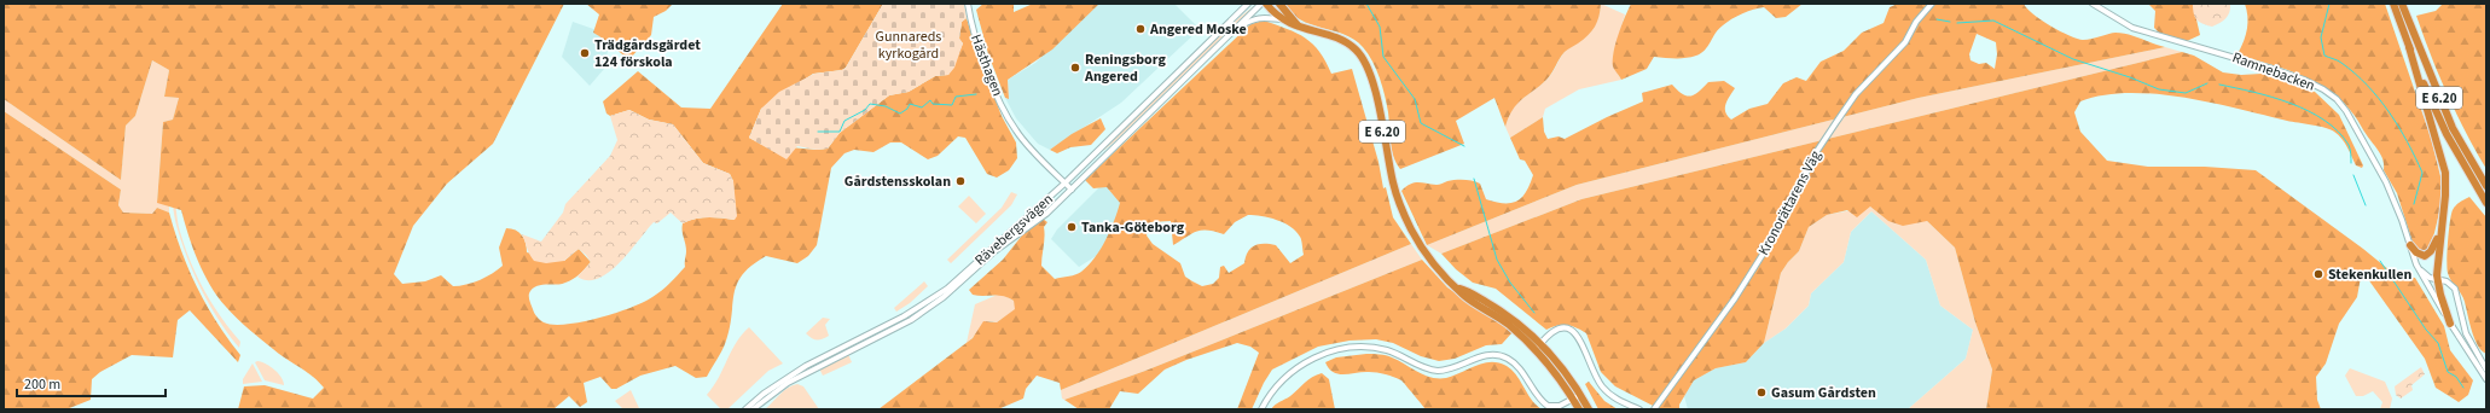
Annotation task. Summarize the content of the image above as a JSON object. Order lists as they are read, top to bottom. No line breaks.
{"streets":{"highway":["E 6.20"],"street":["Hästhagen","Ramnebacken","Kronorättarens Väg","Rävebergsvägen"]},"crossings":[["Hästhagen","Rävebergsvägen"],["E 6.20","Rävebergsvägen"]],"parks":["Gunnareds kyrkogård"],"places":["Angered Moske","Trädgårdsgärdet 124 förskola","Reningsborg Angered","Gårdstensskolan","Tanka-Göteborg","Stekenkullen","Gasum Gårdsten"],"scale_bar":"200 m"}
